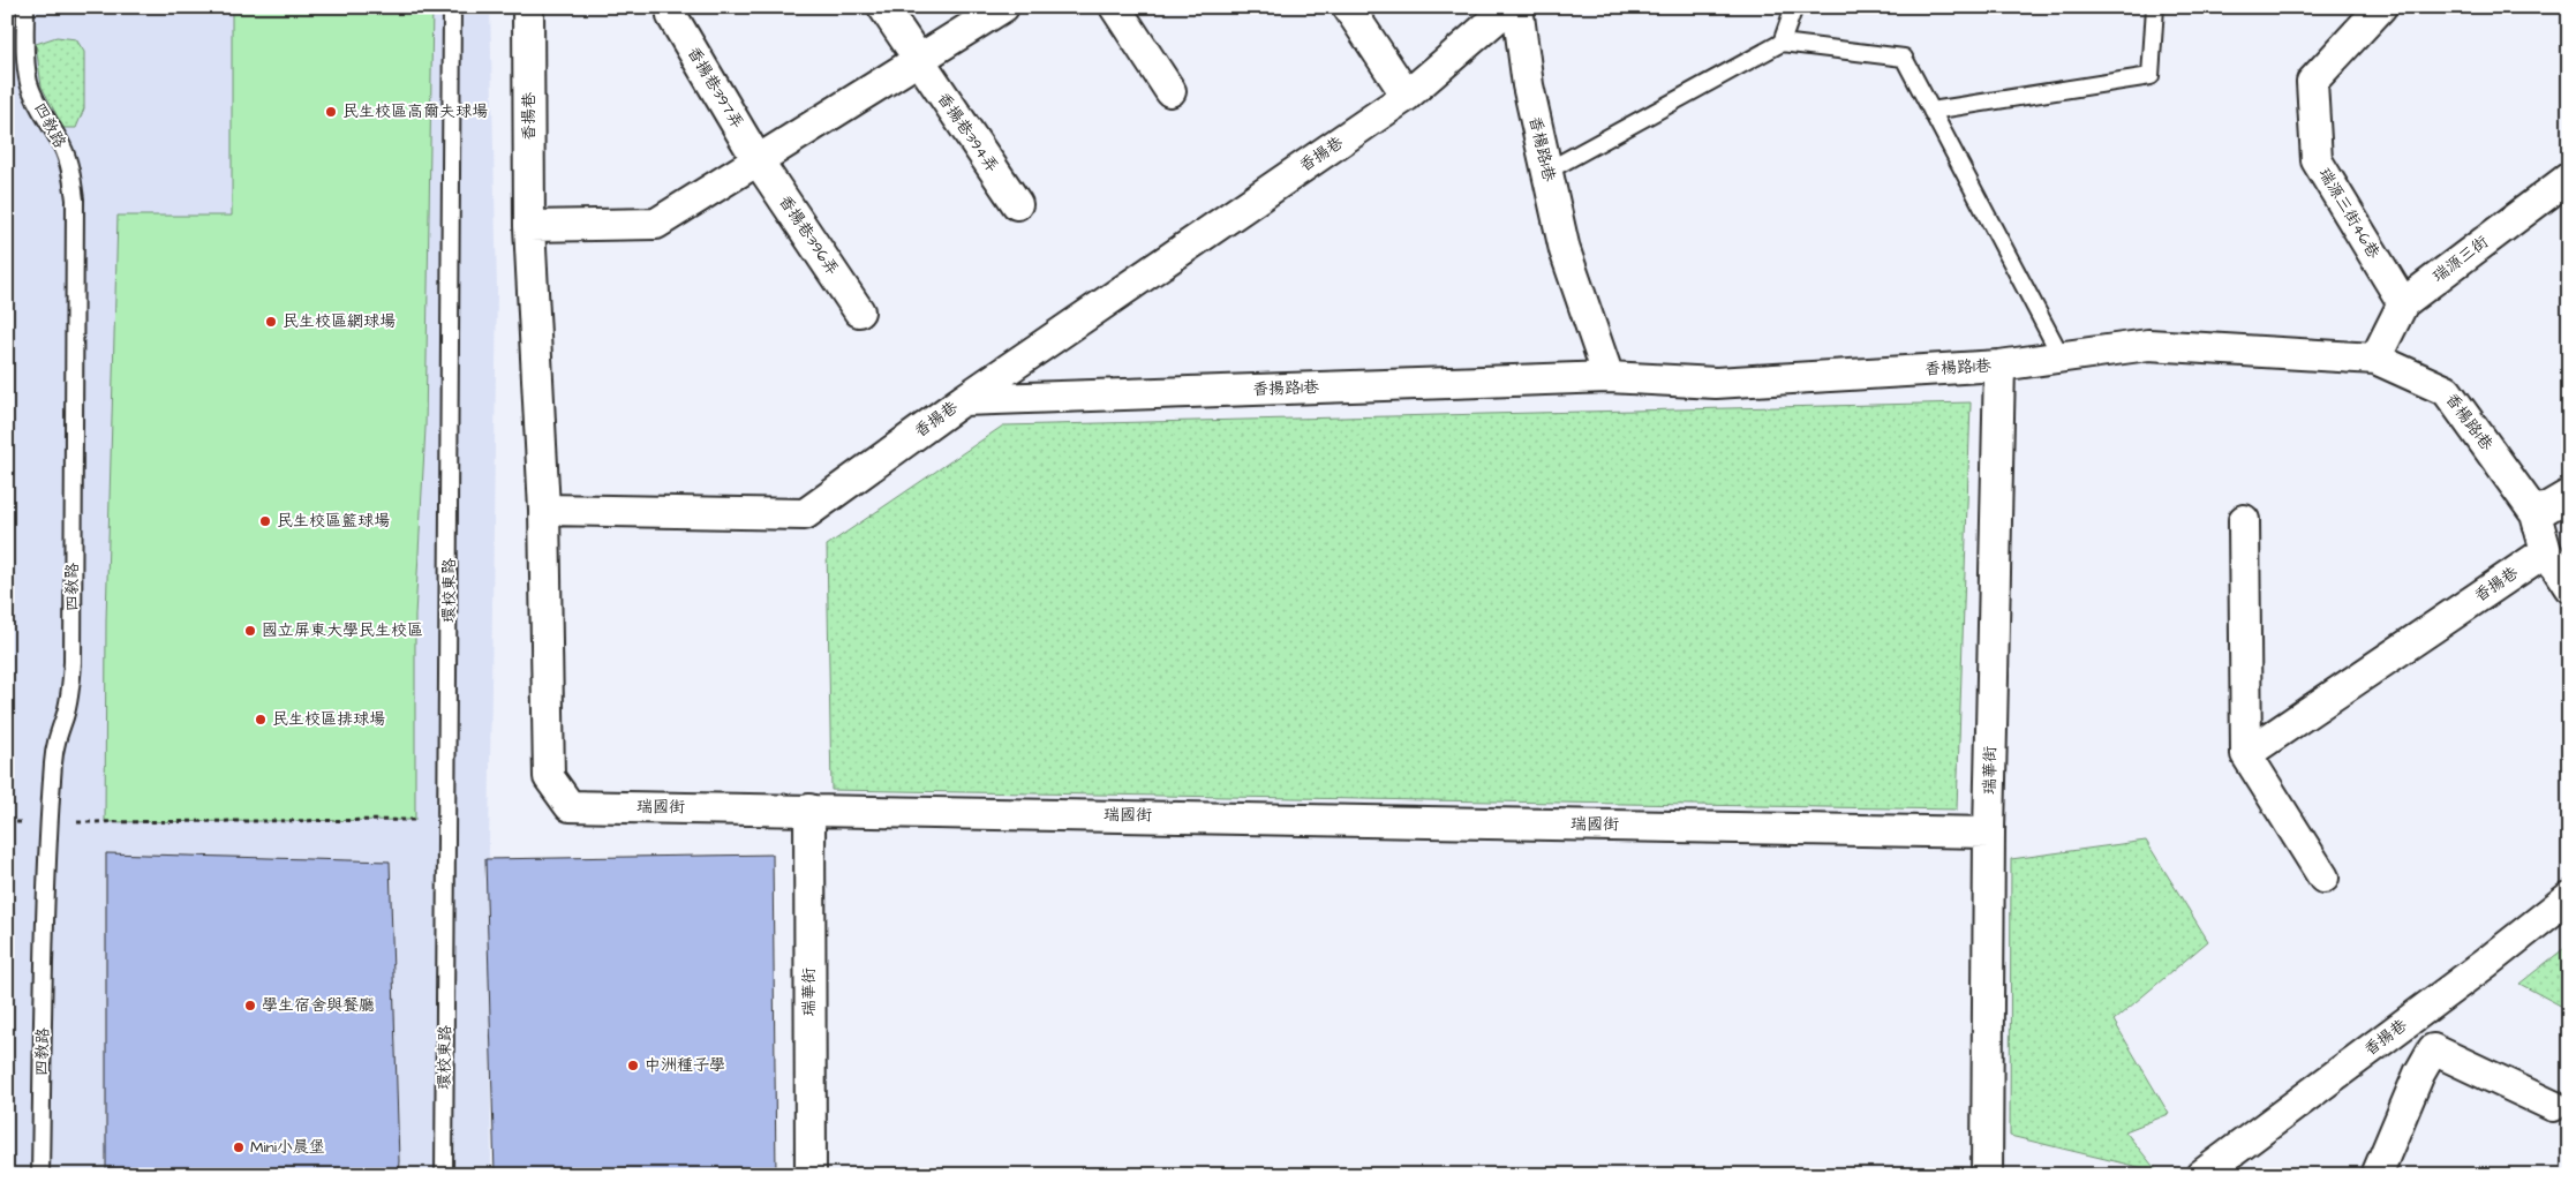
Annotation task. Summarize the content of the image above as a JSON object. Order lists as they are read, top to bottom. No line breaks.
{"streets":{"street":["香揚巷397弄","香揚巷","香揚巷394弄","香楊路1巷","瑞源三街46巷","香揚巷396弄","瑞源三街","香揚路1巷","瑞華街","瑞國街"],"lane":["四教路","環校東路"]},"crossings":[["香揚巷397弄","香揚巷396弄"],["香揚巷","香楊路1巷"],["香揚巷","香揚路1巷"],["香揚巷","瑞國街"],["香楊路1巷","瑞源三街"],["香楊路1巷","香揚路1巷"],["香楊路1巷","瑞華街"],["瑞源三街46巷","瑞源三街"],["瑞華街","瑞國街"]],"places":["民生校區高爾夫球場","民生校區網球場","民生校區籃球場","國立屏東大學民生校區","民生校區排球場","學生宿舍與餐廳","中洲種子學","Mini小晨堡"]}
